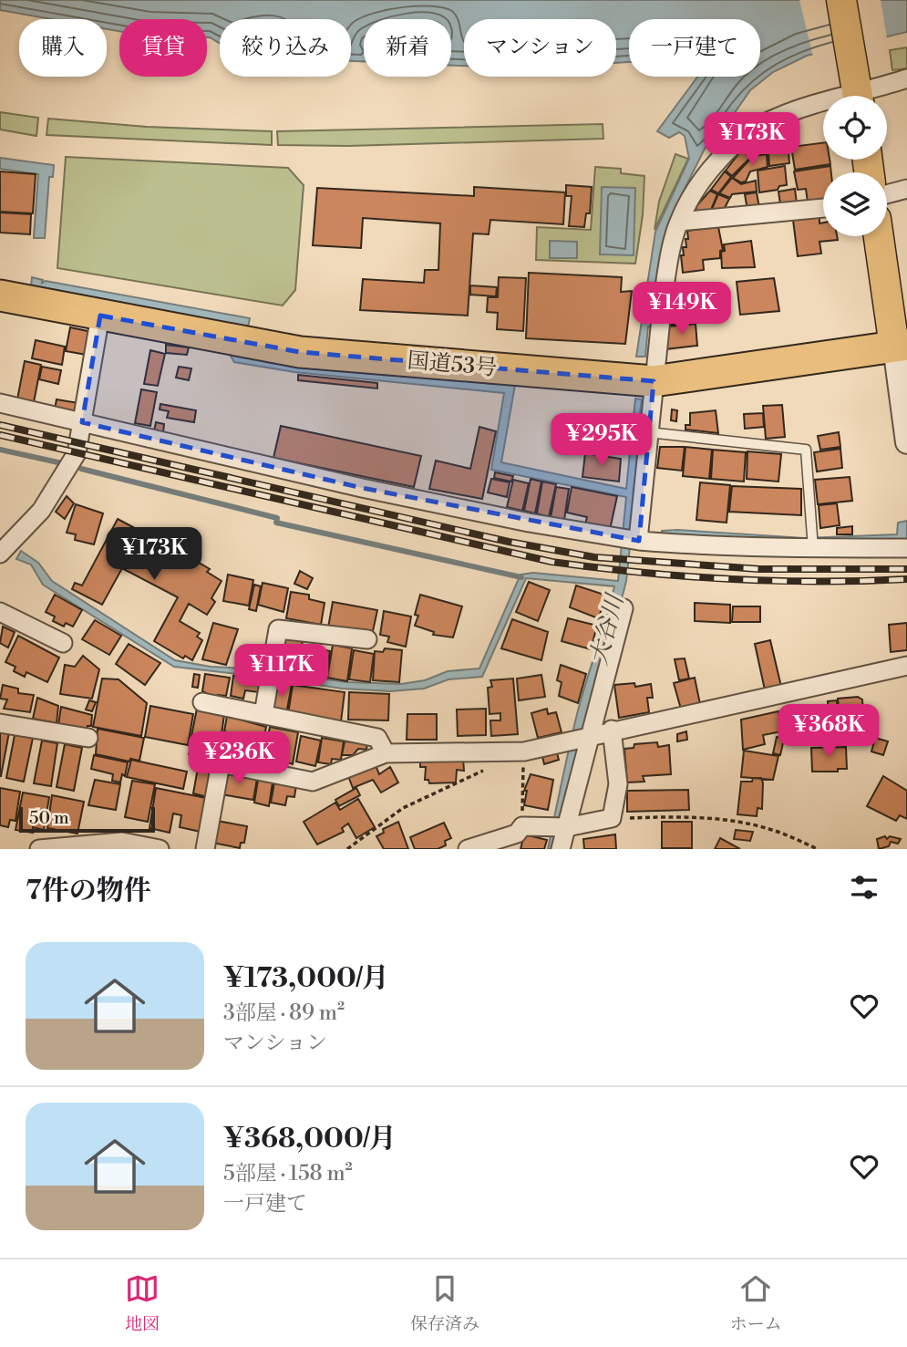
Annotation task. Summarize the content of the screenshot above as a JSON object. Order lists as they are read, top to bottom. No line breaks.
{"streets":{"highway":["国道53号"]},"water":["大谷川"],"scale_bar":"50 m","page":{"chip":["購入","賃貸","絞り込み","新着","マンション","一戸建て"],"price":["¥173K","¥149K","¥295K","¥173K","¥117K","¥368K","¥236K"],"scale":"50 m","heading":"7件の物件","list":[{"name":"¥173,000/月","note":"3部屋 · 89 m² · マンション"},{"name":"¥368,000/月","note":"5部屋 · 158 m² · 一戸建て"}],"tabs":["地図","保存済み","ホーム"]}}
